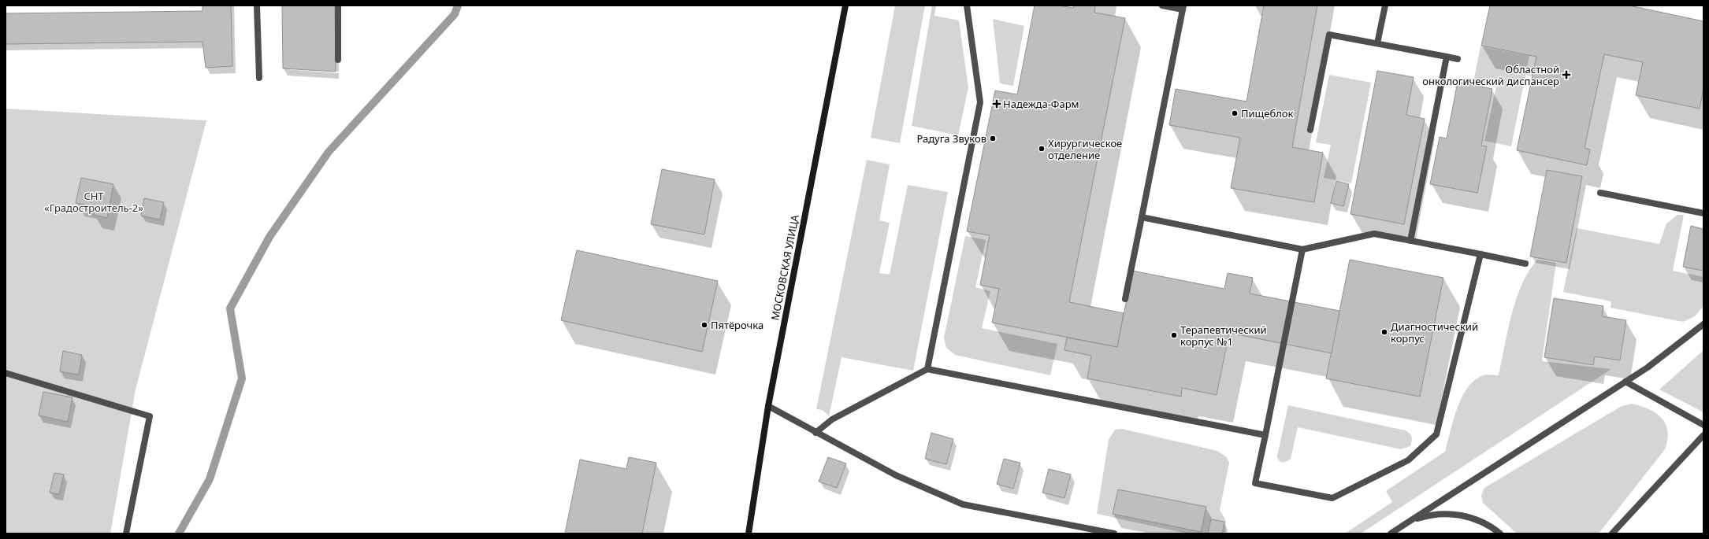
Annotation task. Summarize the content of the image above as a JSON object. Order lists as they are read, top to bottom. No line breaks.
{"streets":{"main road":["МОСКОВСКАЯ УЛИЦА"]},"parks":["СНТ «Градостроитель-2»"],"places":{"health":["Областной онкологический диспансер","Надежда-Фарм"],"other":["Пищеблок","Радуга Звуков","Хирургическое отделение","Пятёрочка","Диагностический корпус","Терапевтический корпус №1"]}}
